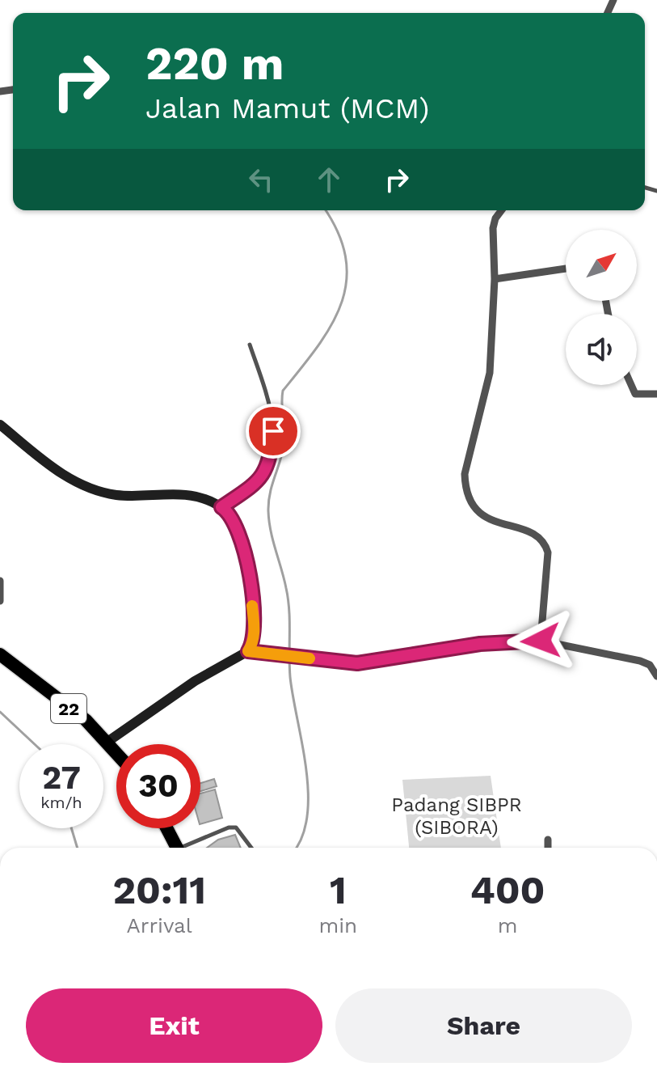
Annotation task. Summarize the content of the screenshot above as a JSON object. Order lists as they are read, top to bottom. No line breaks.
{"streets":{"highway":["22"]},"parks":["Padang SIBPR (SIBORA)"],"north":"top right","page":{"turn":["220 m","Jalan Mamut (MCM)"],"speed":"27 km/h","limit":"30","eta":["20:11","Arrival","1","min","400","m"],"buttons":["Exit","Share"]}}
